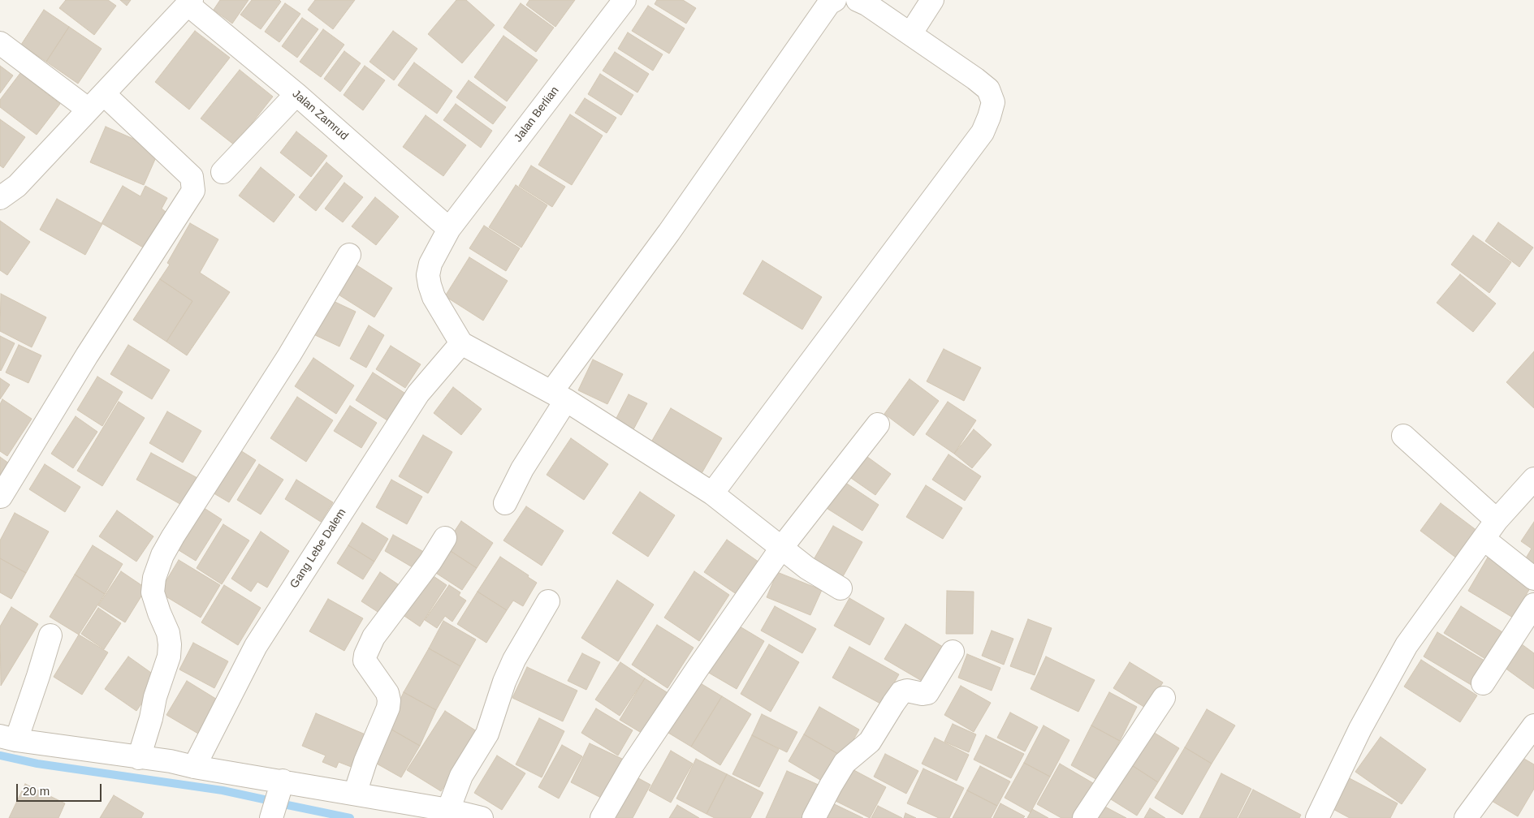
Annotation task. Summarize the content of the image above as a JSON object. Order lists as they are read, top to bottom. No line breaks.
{"streets":{"street":["Jalan Berlian","Jalan Zamrud","Gang Lebe Dalem"]},"crossings":[["Jalan Berlian","Jalan Zamrud"],["Jalan Berlian","Gang Lebe Dalem"]],"scale_bar":"20 m"}
